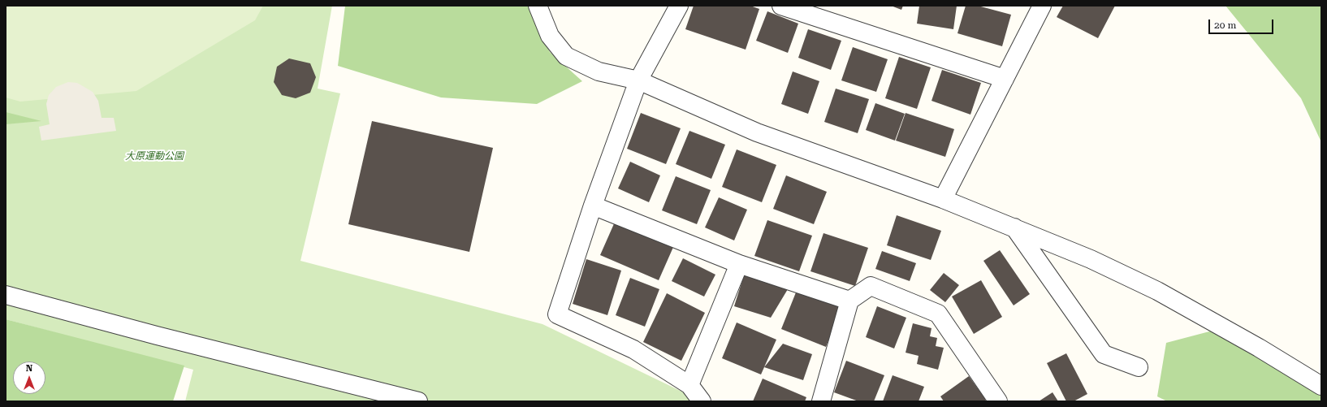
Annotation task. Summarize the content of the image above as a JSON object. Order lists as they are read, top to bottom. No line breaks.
{"parks":["大原運動公園"],"scale_bar":"20 m","north":"top"}
